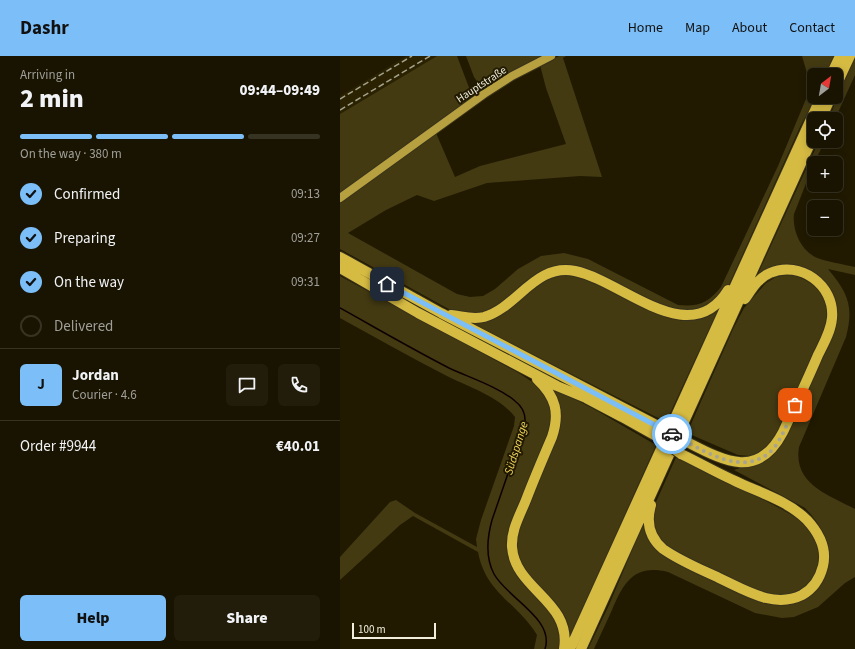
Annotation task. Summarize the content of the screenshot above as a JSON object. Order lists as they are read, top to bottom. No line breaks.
{"streets":{"main road":["Hauptstraße"]},"water":["Südspange"],"scale_bar":"100 m","north":"top right","page":{"header":"Dashr","nav":["Home","Map","About","Contact"],"heading":["2 min","Arriving in","09:44–09:49"],"panel":["Jordan","Courier · 4.6","Order #9944","€40.01"],"map_buttons":["+","−"],"bar":"On the way · 380 m","list":[["Confirmed","09:13"],["Preparing","09:27"],["On the way","09:31"],"Delivered"],"round":"J","buttons":["Help","Share"],"scale":"100 m"}}
